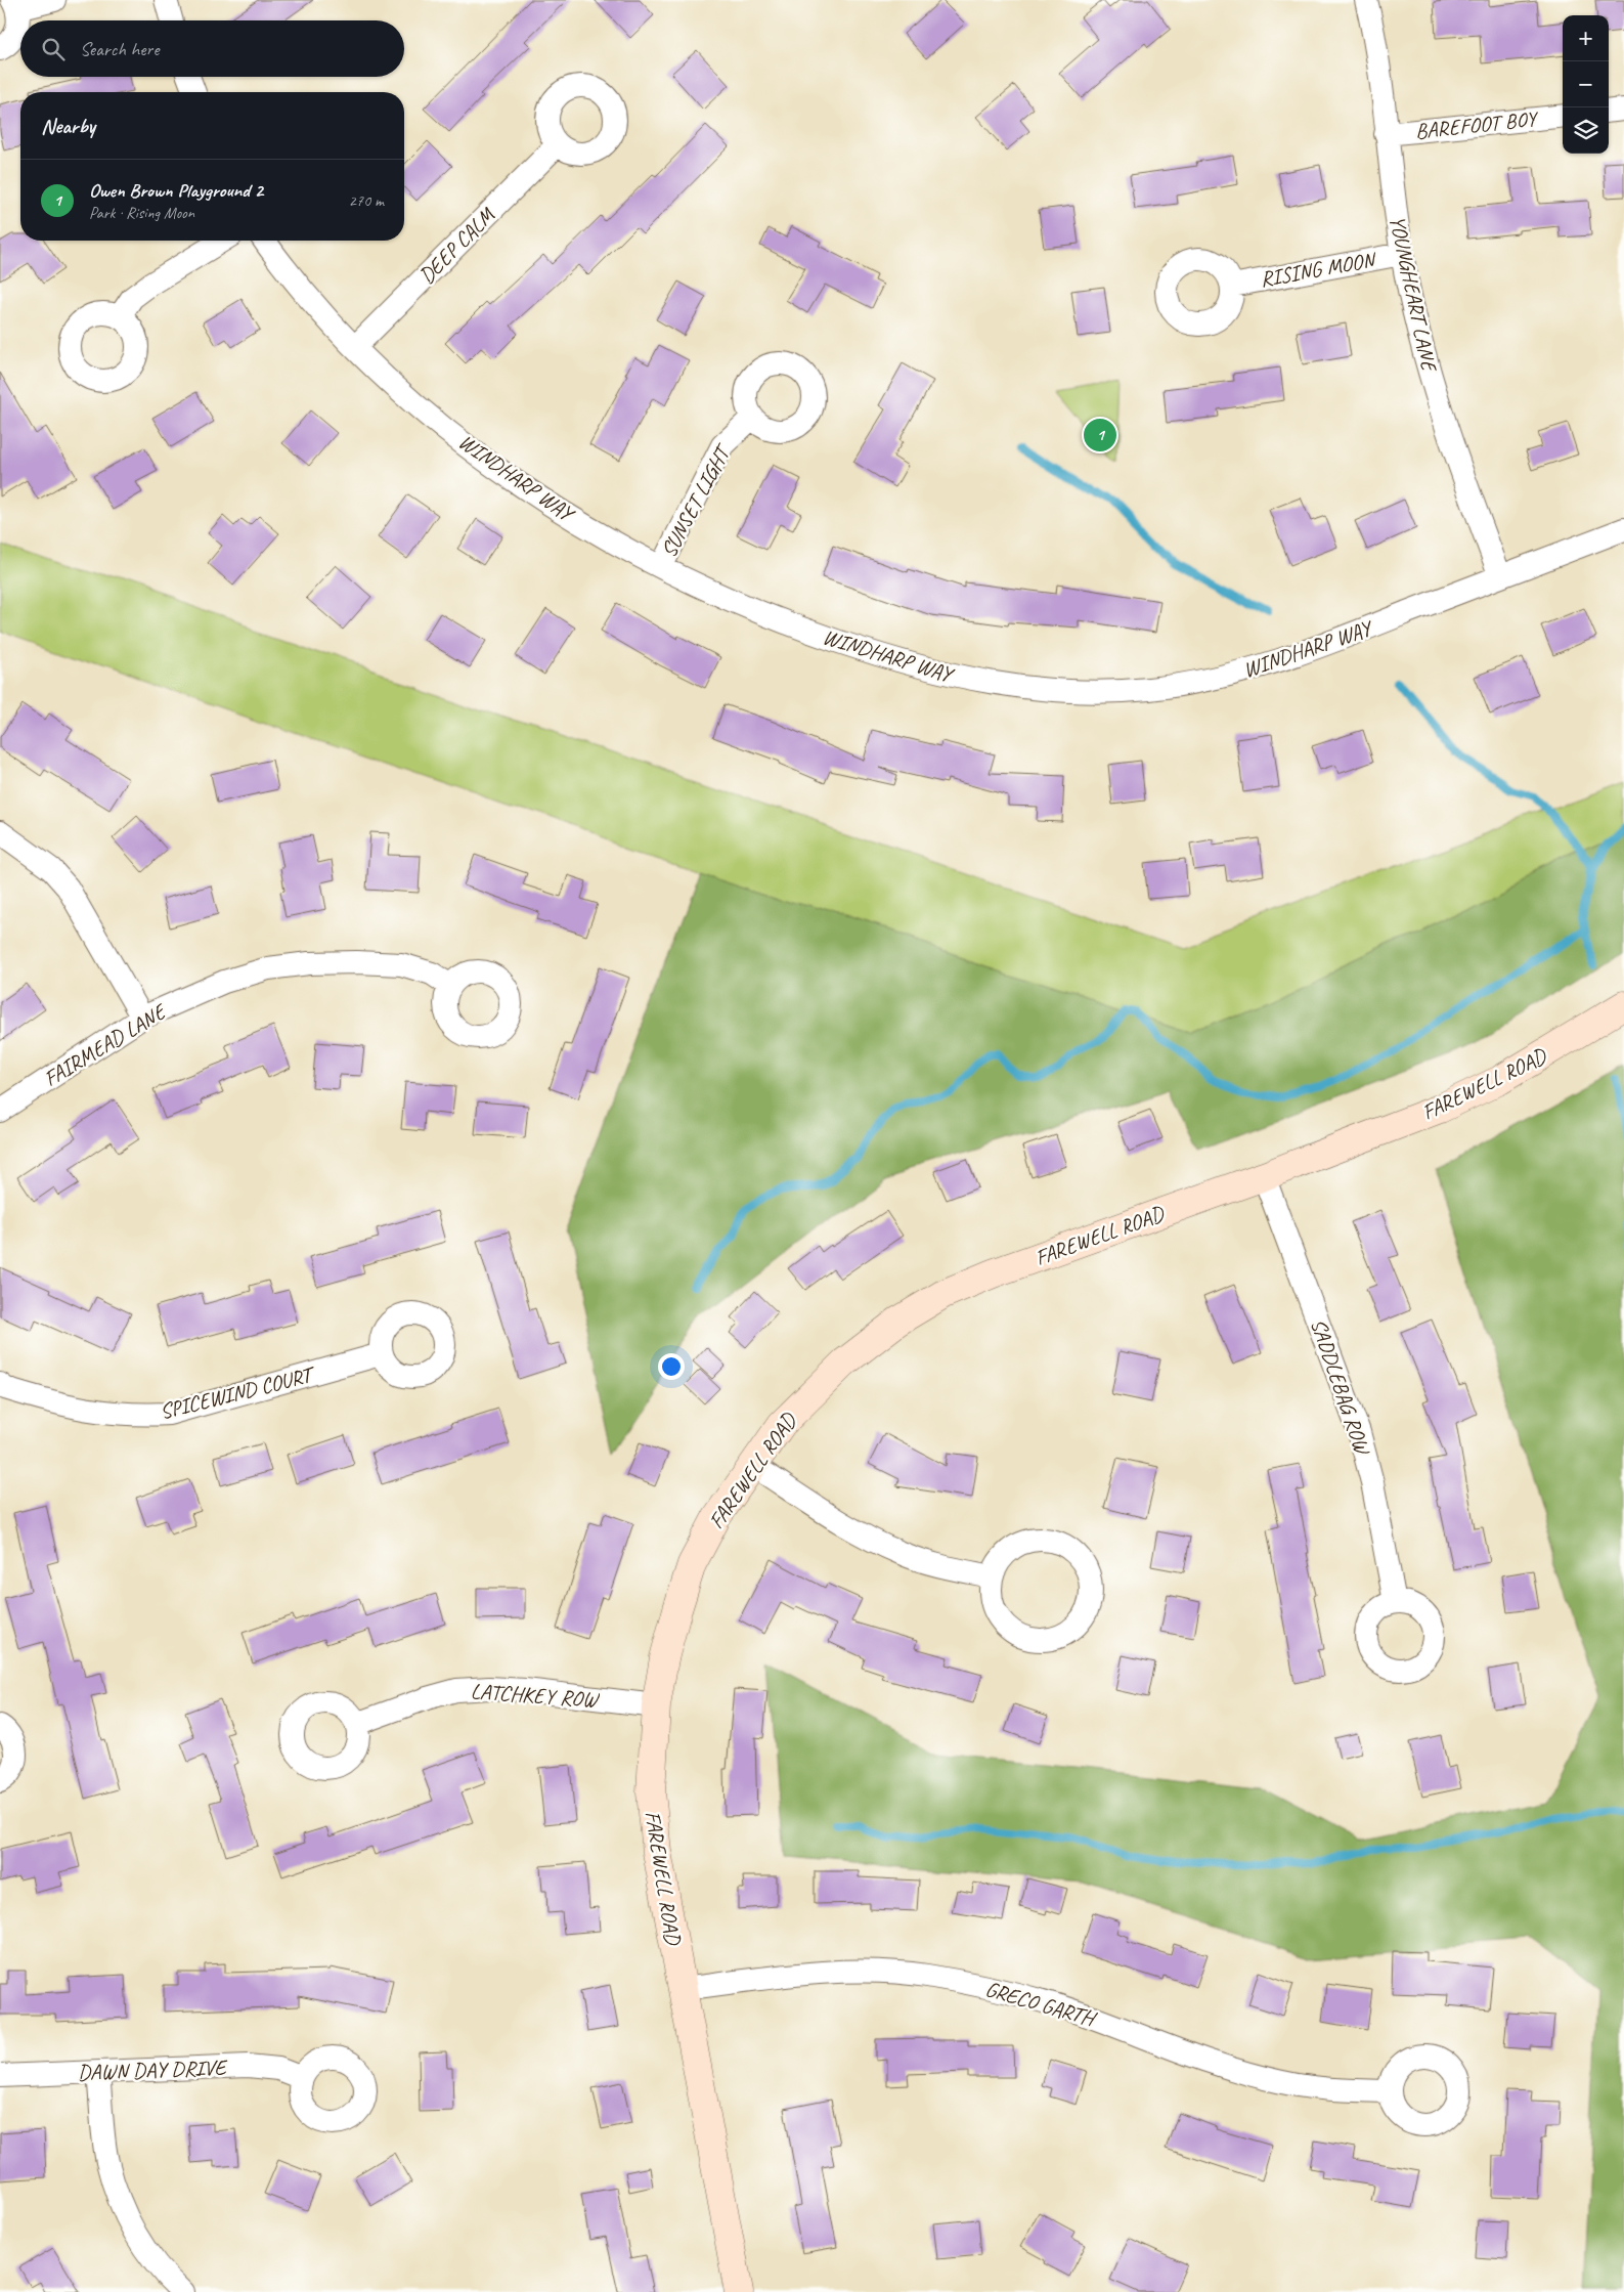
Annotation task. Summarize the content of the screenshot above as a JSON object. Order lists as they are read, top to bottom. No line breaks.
{"streets":{"street":["BAREFOOT BOY","DEEP CALM","RISING MOON","YOUNGHEART LANE","WINDHARP WAY","SUNSET LIGHT","FAIRMEAD LANE","FAREWELL ROAD","SADDLEBAG ROW","SPICEWIND COURT","LATCHKEY ROW","GRECO GARTH","DAWN DAY DRIVE"]},"crossings":[["BAREFOOT BOY","YOUNGHEART LANE"],["DEEP CALM","WINDHARP WAY"],["RISING MOON","YOUNGHEART LANE"],["YOUNGHEART LANE","WINDHARP WAY"],["WINDHARP WAY","SUNSET LIGHT"],["FAREWELL ROAD","SADDLEBAG ROW"],["FAREWELL ROAD","LATCHKEY ROW"],["FAREWELL ROAD","GRECO GARTH"]],"page":{"map_buttons":["+","−"],"search":"Search here","heading":"Nearby","list":[{"mark":"1","name":"Owen Brown Playground 2","note":"Park · Rising Moon","value":"270 m"}],"pins":"1"}}
